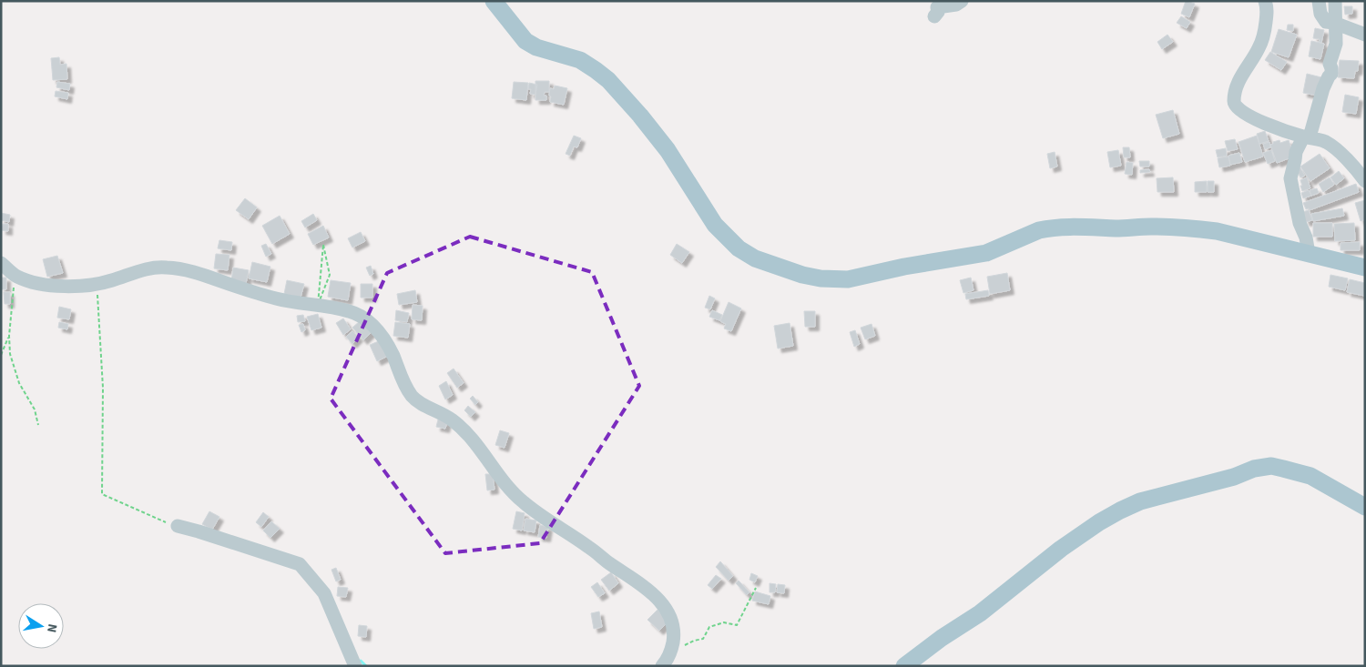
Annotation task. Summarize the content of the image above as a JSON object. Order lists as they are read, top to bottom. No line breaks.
{"north":"right"}
